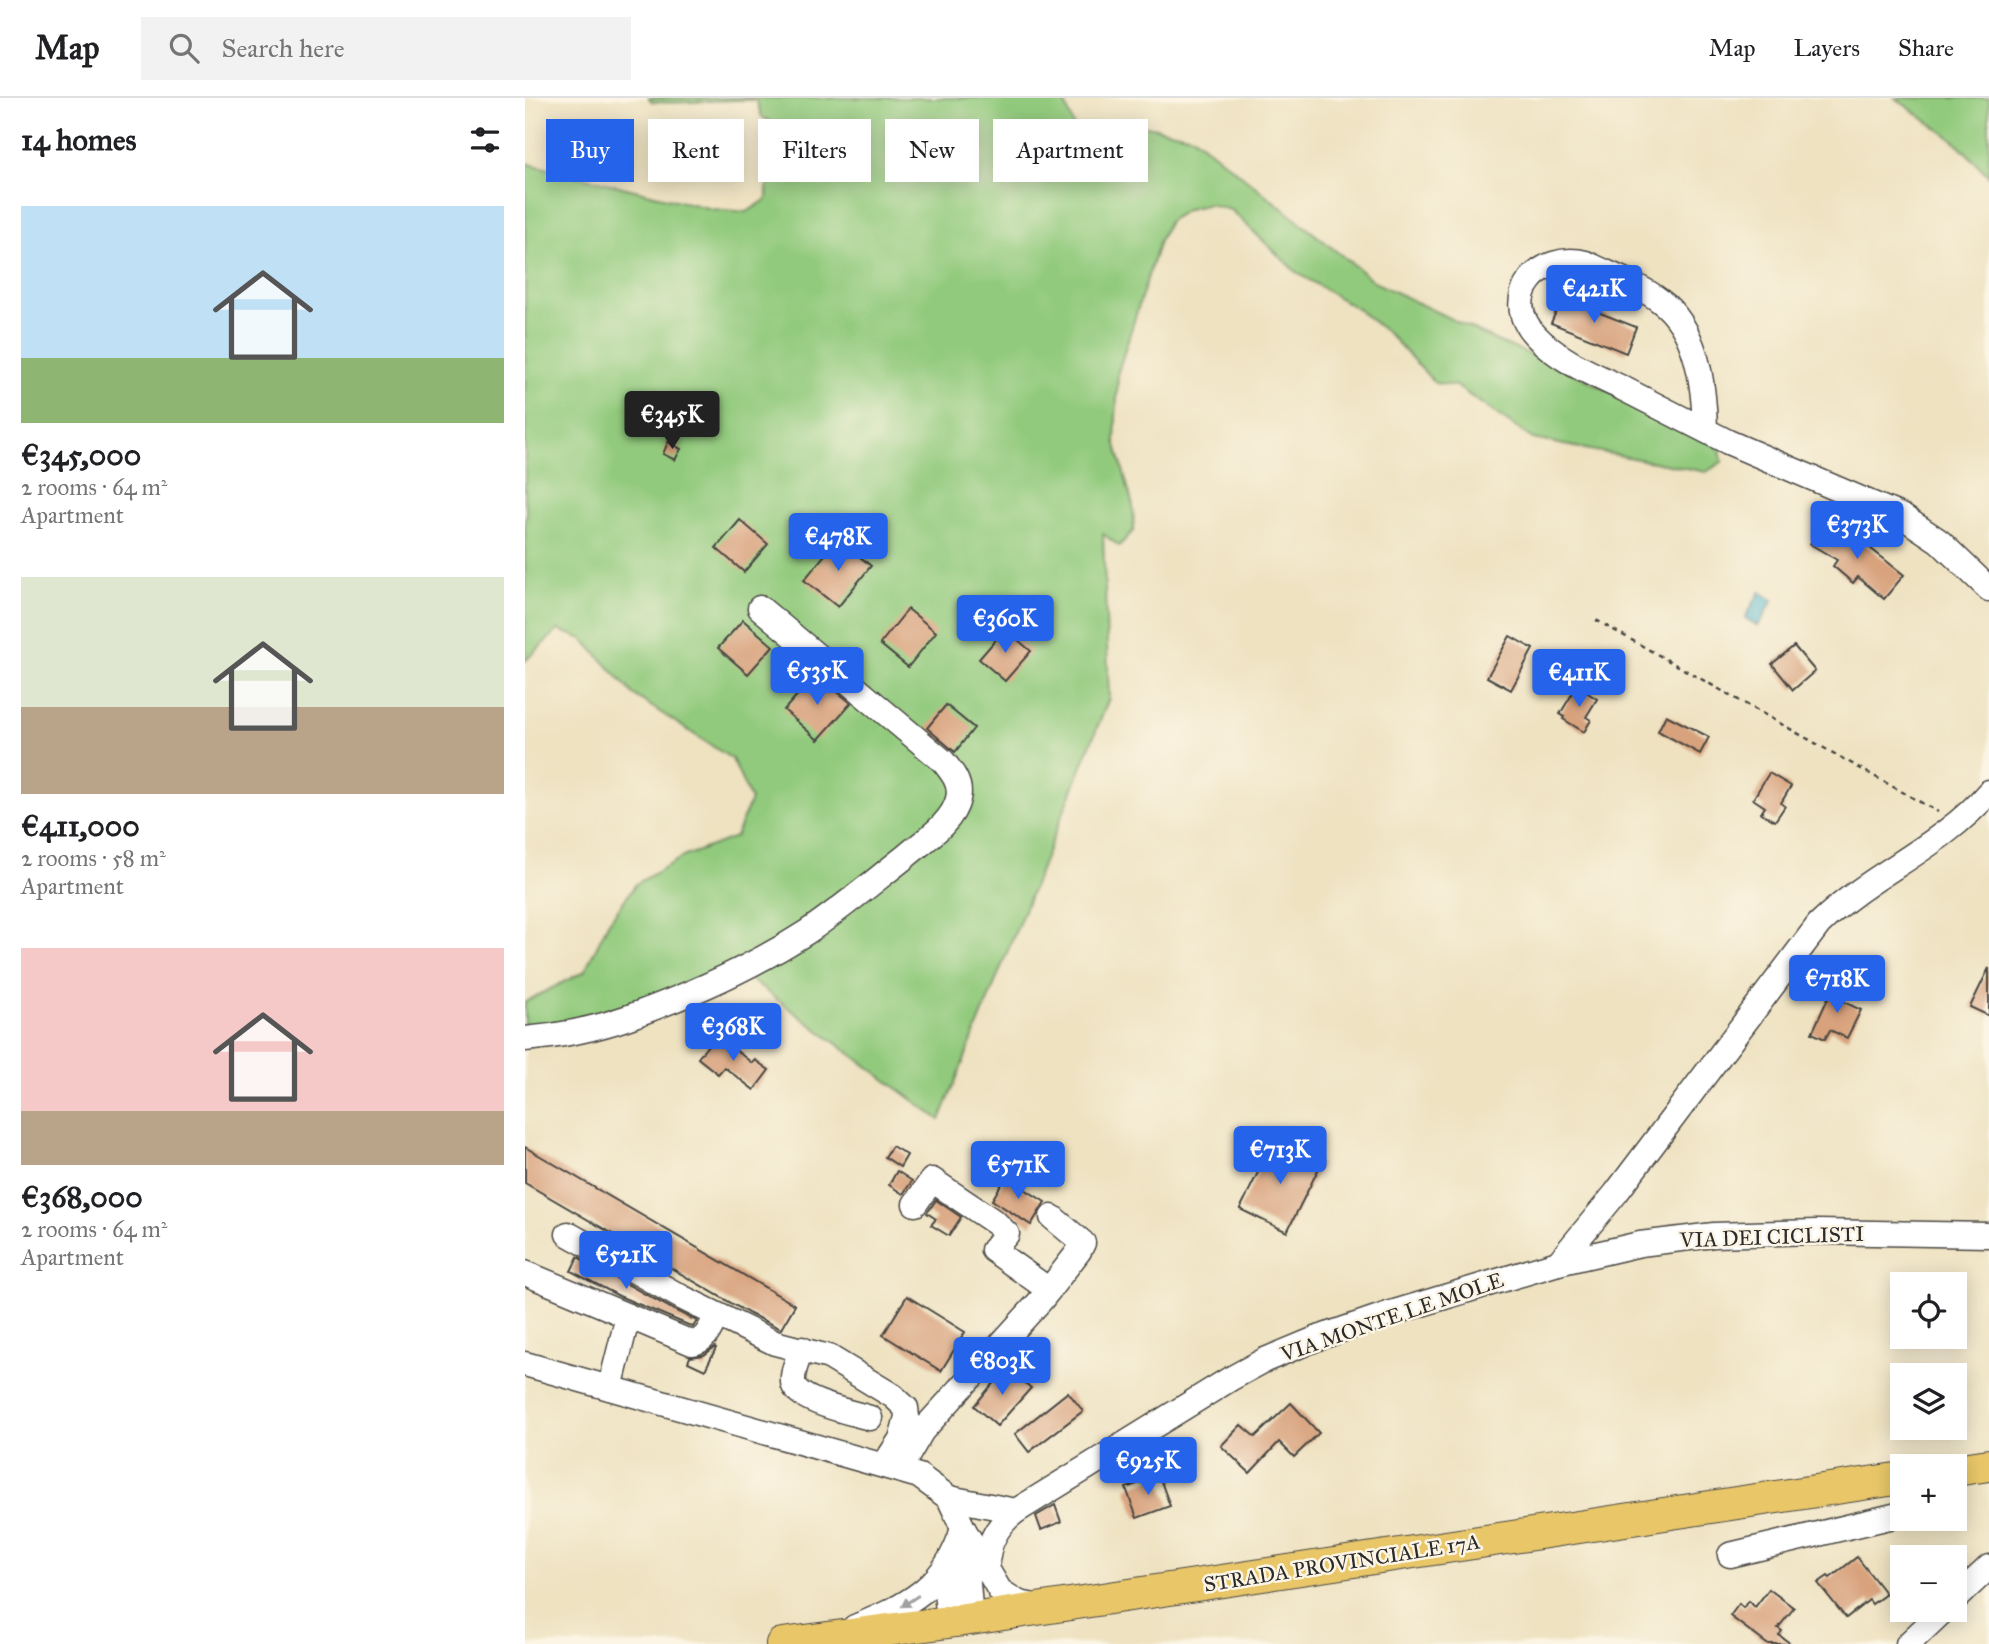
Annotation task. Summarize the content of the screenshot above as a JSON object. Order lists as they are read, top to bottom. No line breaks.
{"streets":{"main road":["STRADA PROVINCIALE 17A"],"street":["VIA DEI CICLISTI","VIA MONTE LE MOLE"]},"crossings":[["VIA DEI CICLISTI","VIA MONTE LE MOLE"]],"page":{"header":"Map","search":"Search here","nav":["Map","Layers","Share"],"heading":"14 homes","chip":["Buy","Rent","Filters","New","Apartment"],"list":[{"name":"€345,000","note":"2 rooms · 64 m² · Apartment"},{"name":"€411,000","note":"2 rooms · 58 m² · Apartment"},{"name":"€368,000","note":"2 rooms · 64 m² · Apartment"}],"price":["€421K","€345K","€373K","€478K","€360K","€535K","€411K","€718K","€368K","€713K","€571K","€521K","€803K","€925K"],"map_buttons":["+","−"]}}
